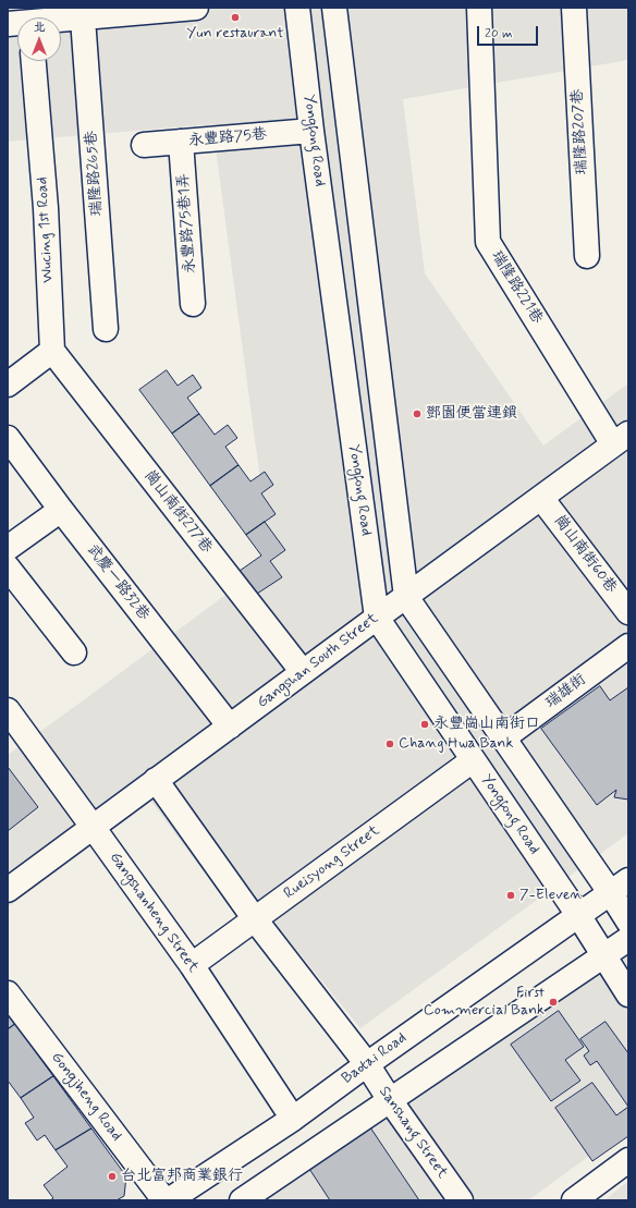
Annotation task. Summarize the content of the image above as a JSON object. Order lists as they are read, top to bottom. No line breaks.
{"streets":{"street":["瑞隆路207巷","永豐路75巷","Yongfong Road","瑞隆路265巷","永豐路75巷1弄","Wucing 1st Road","瑞隆路221巷","崗山南街277巷","崗山南街60巷","武慶一路32巷","Gangshan South Street","瑞雄街","Rueisyong Street","Gangshanheng Street","Baotai Road","Gongjheng Road","Sanshang Street"]},"crossings":[["永豐路75巷","Yongfong Road"],["永豐路75巷","永豐路75巷1弄"],["Yongfong Road","Gangshan South Street"],["Yongfong Road","Rueisyong Street"],["Yongfong Road","Baotai Road"],["Wucing 1st Road","崗山南街277巷"],["瑞隆路221巷","Gangshan South Street"],["崗山南街277巷","Gangshan South Street"],["崗山南街60巷","Gangshan South Street"],["武慶一路32巷","Gangshan South Street"],["Gangshan South Street","Gangshanheng Street"],["Gangshan South Street","Sanshang Street"],["Rueisyong Street","Gangshanheng Street"],["Rueisyong Street","Sanshang Street"],["Gangshanheng Street","Baotai Road"],["Baotai Road","Sanshang Street"]],"places":["Yun restaurant","鄧園便當連鎖","永豐崗山南街口","Chang Hwa Bank","7-Eleven","First Commercial Bank","台北富邦商業銀行"],"scale_bar":"20 m","north":"top"}
